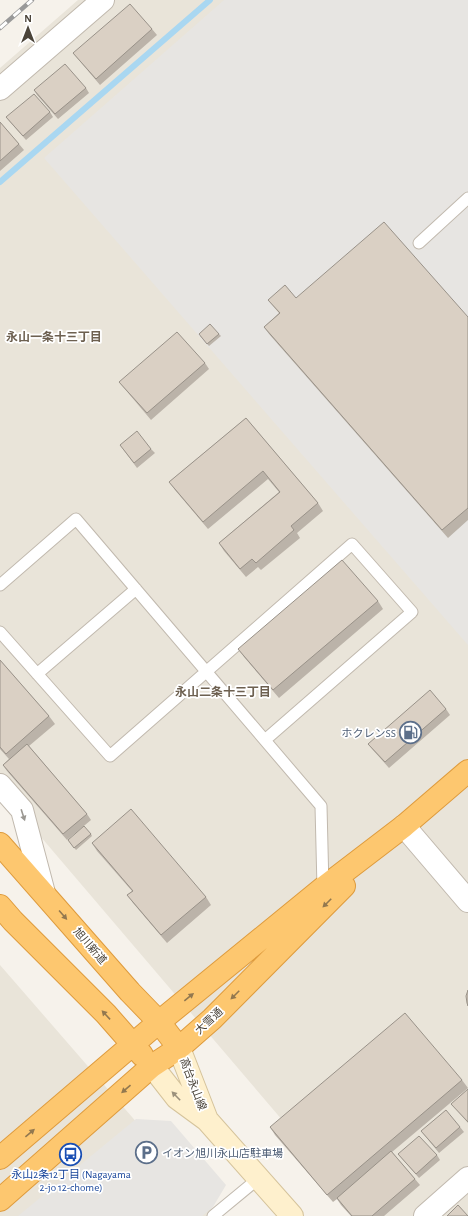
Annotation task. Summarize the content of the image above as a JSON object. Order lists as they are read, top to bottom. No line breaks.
{"streets":{"highway":["旭川新道","大雪通"],"street":["高台永山線"]},"crossings":[["旭川新道","大雪通"],["旭川新道","高台永山線"],["大雪通","高台永山線"]],"districts":["永山一条十三丁目","永山二条十三丁目"],"places":{"fuel station":["ホクレンSS"],"parking":["イオン旭川永山店駐車場"],"bus stop":["永山2条12丁目 (Nagayama 2-jo 12-chome)"]},"north":"top"}
